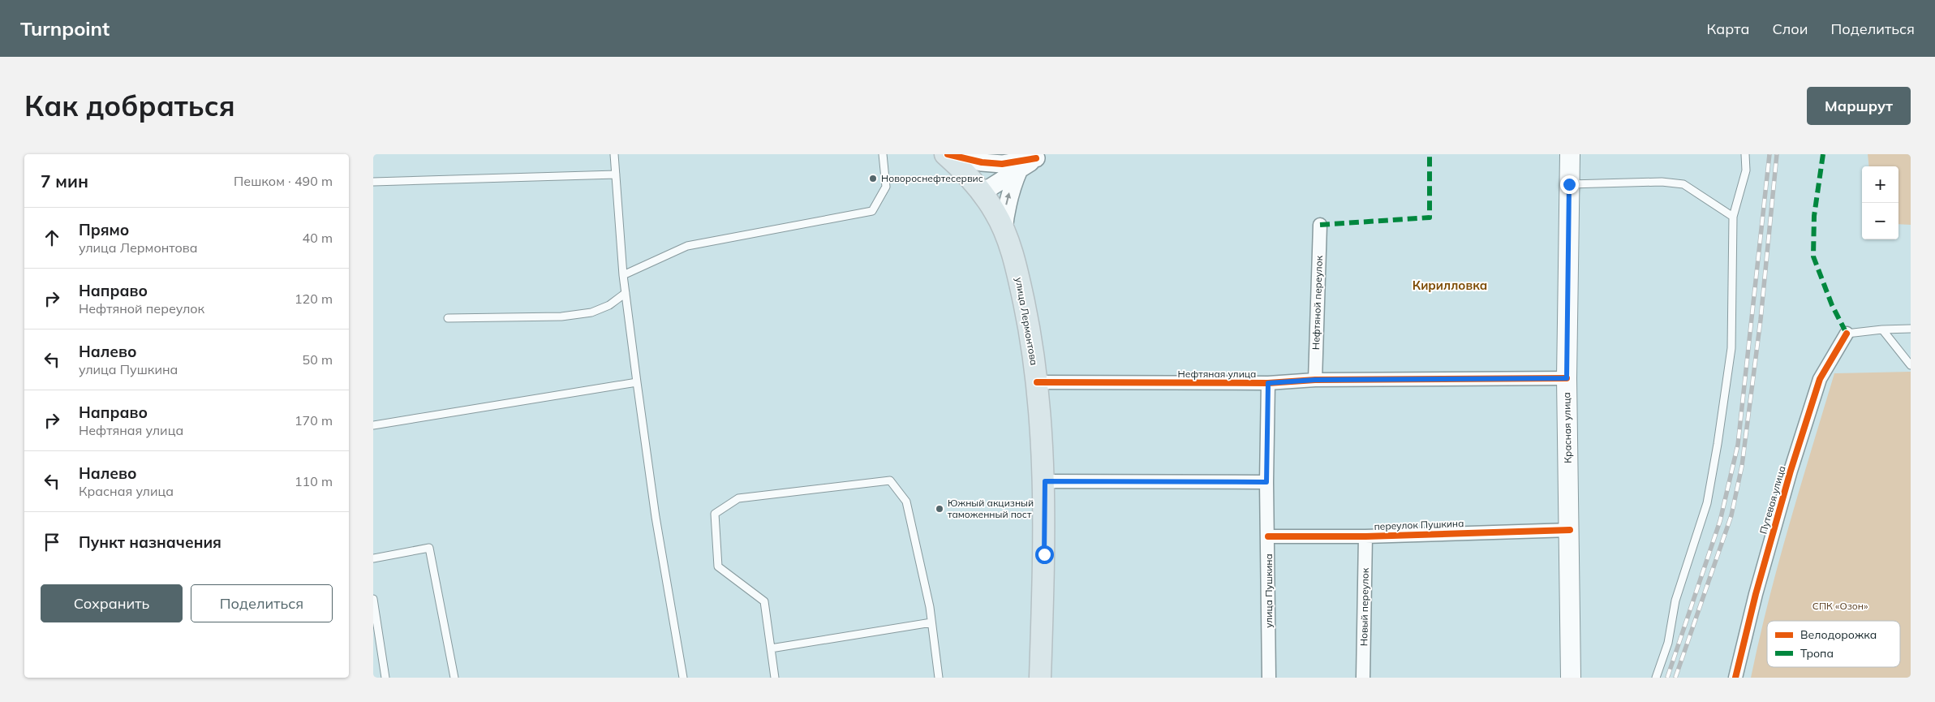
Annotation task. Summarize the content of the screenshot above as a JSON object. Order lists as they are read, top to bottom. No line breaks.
{"streets":{"main road":["улица Лермонтова","Красная улица"],"street":["Нефтяной переулок","Нефтяная улица","Путевая улица","переулок Пушкина","улица Пушкина","Новый переулок"]},"crossings":[["Нефтяной переулок","Нефтяная улица"],["улица Лермонтова","Нефтяная улица"],["Нефтяная улица","Красная улица"],["Нефтяная улица","улица Пушкина"],["Красная улица","переулок Пушкина"],["переулок Пушкина","улица Пушкина"],["переулок Пушкина","Новый переулок"]],"districts":["Кирилловка"],"parks":["СПК «Озон»"],"places":["Новороснефтесервис","Южный акцизный таможенный пост"],"legend":["Велодорожка","Тропа"],"page":{"header":"Turnpoint","nav":["Карта","Слои","Поделиться"],"buttons":["Маршрут",["Сохранить","Поделиться"]],"title":"Как добраться","heading":["7 мин","Пешком · 490 m"],"map_buttons":["+","−"],"list":[["Прямо","улица Лермонтова","40 m"],["Направо","Нефтяной переулок","120 m"],["Налево","улица Пушкина","50 m"],["Направо","Нефтяная улица","170 m"],["Налево","Красная улица","110 m"],"Пункт назначения"]}}
